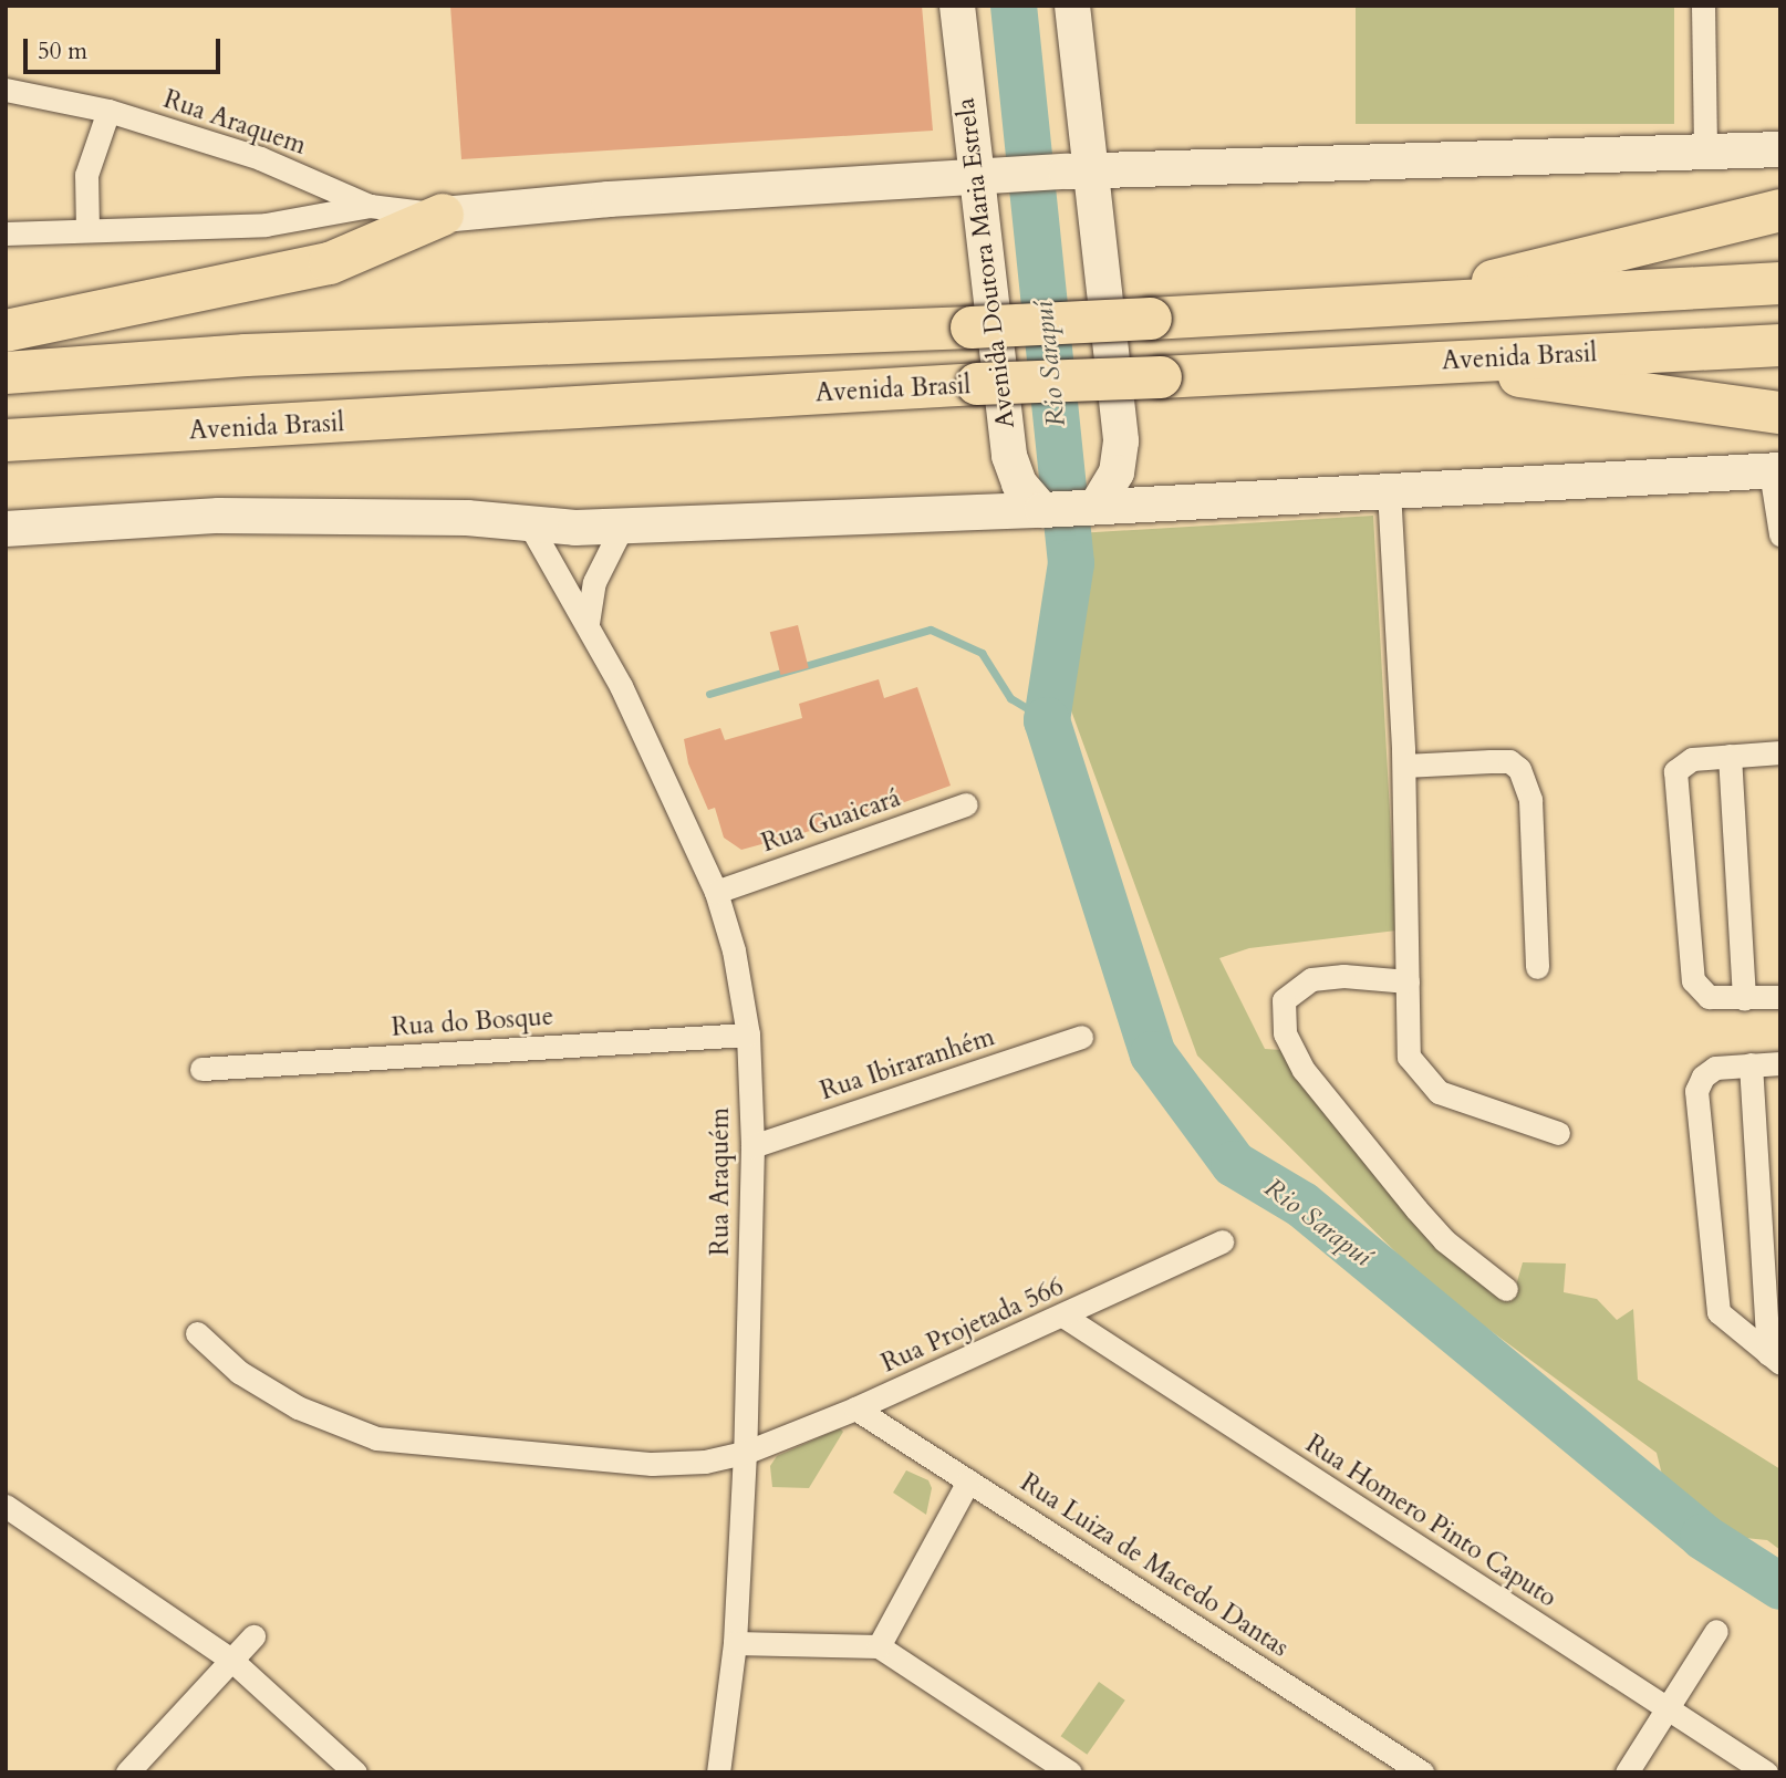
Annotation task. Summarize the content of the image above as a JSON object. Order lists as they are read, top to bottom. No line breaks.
{"streets":{"highway":["Avenida Brasil"],"street":["Rua Araquem","Avenida Doutora Maria Estrela","Rua Guaicará","Rua do Bosque","Rua Ibiraranhém","Rua Araquém","Rua Projetada 566","Rua Homero Pinto Caputo","Rua Luiza de Macedo Dantas"]},"crossings":[["Rua Guaicará","Rua Araquém"],["Rua do Bosque","Rua Araquém"],["Rua Ibiraranhém","Rua Araquém"],["Rua Araquém","Rua Projetada 566"],["Rua Projetada 566","Rua Homero Pinto Caputo"],["Rua Projetada 566","Rua Luiza de Macedo Dantas"]],"water":["Rio Sarapuí"],"scale_bar":"50 m"}
